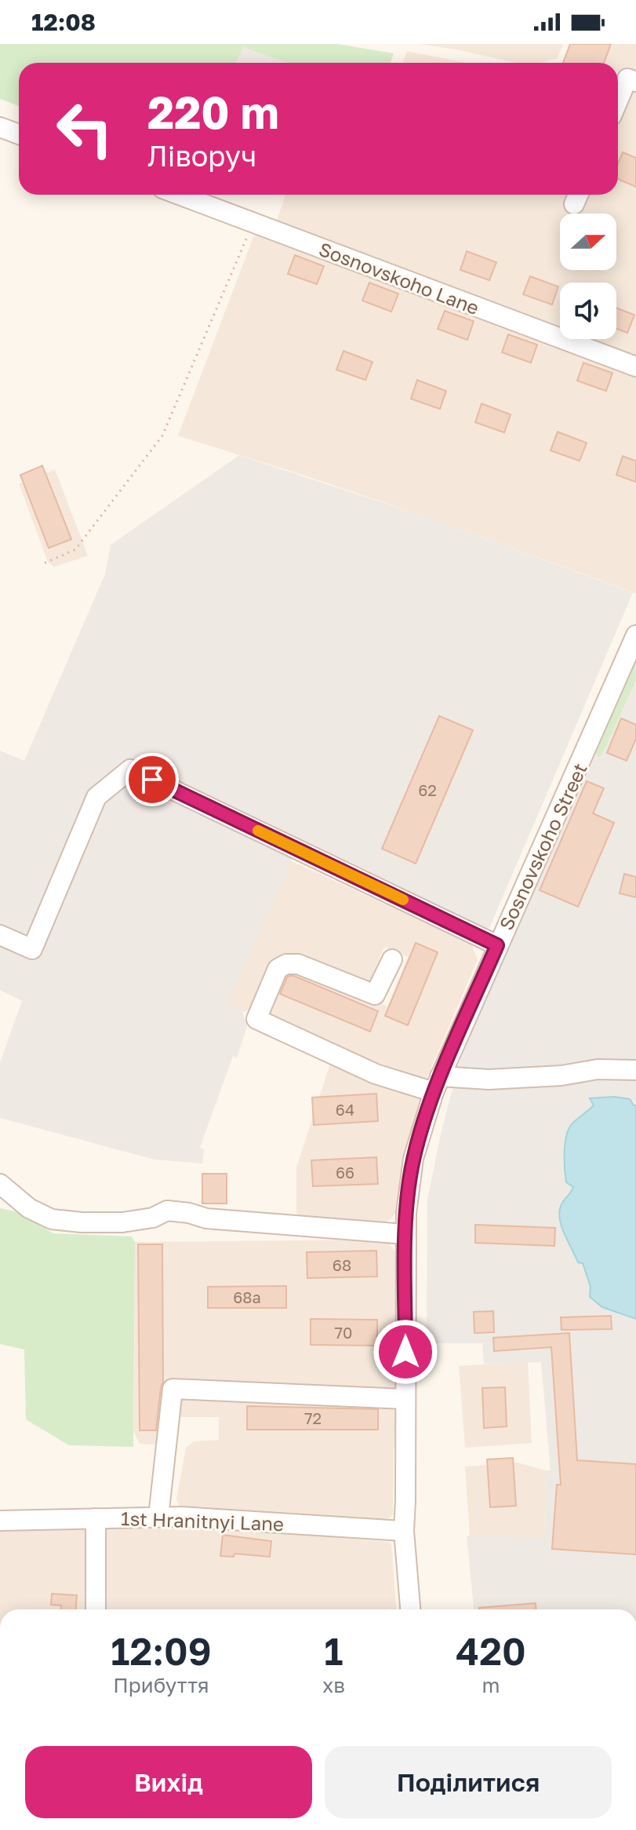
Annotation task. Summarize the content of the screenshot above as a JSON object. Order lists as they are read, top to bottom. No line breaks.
{"streets":{"street":["Sosnovskoho Lane","Sosnovskoho Street","1st Hranitnyi Lane"]},"crossings":[["Sosnovskoho Street","1st Hranitnyi Lane"]],"house_numbers":["62","64","66","68","68а","70","72"],"north":"right","page":{"status":"12:08","turn":["220 m","Ліворуч"],"eta":["12:09","Прибуття","1","хв","420","m"],"buttons":["Вихід","Поділитися"]}}
